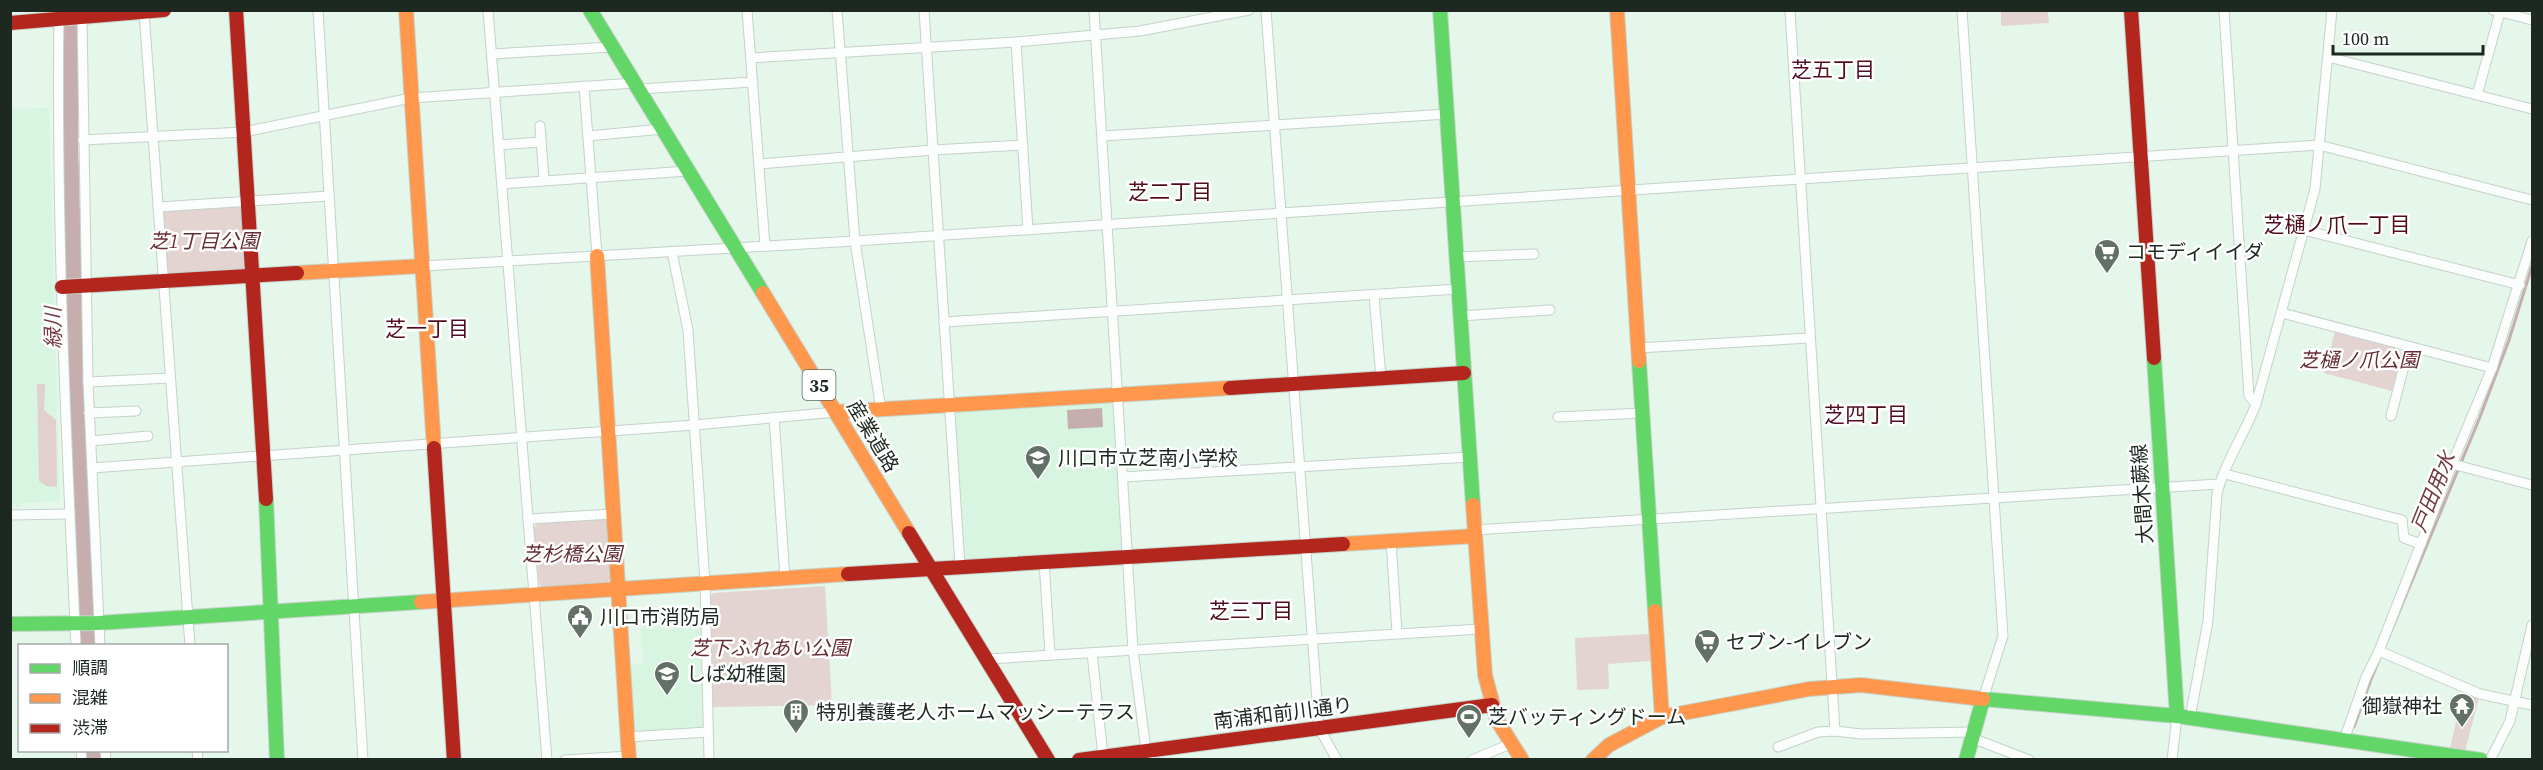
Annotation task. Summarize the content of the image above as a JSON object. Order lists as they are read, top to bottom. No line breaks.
{"streets":{"street":["35","産業道路","大間木蕨線","南浦和前川通り"]},"districts":["芝五丁目","芝二丁目","芝樋ノ爪一丁目","芝一丁目","芝四丁目","芝三丁目"],"water":["緑川","戸田用水"],"parks":["芝1丁目公園","芝樋ノ爪公園","芝杉橋公園","芝下ふれあい公園"],"places":{"supermarket":["コモディイイダ","セブン-イレブン"],"school or university":["川口市立芝南小学校","しば幼稚園"],"public building":["川口市消防局"],"temple":["御嶽神社"],"building":["特別養護老人ホームマッシーテラス"],"sports":["芝バッティングドーム"]},"legend":["順調","混雑","渋滞"],"scale_bar":"100 m"}
